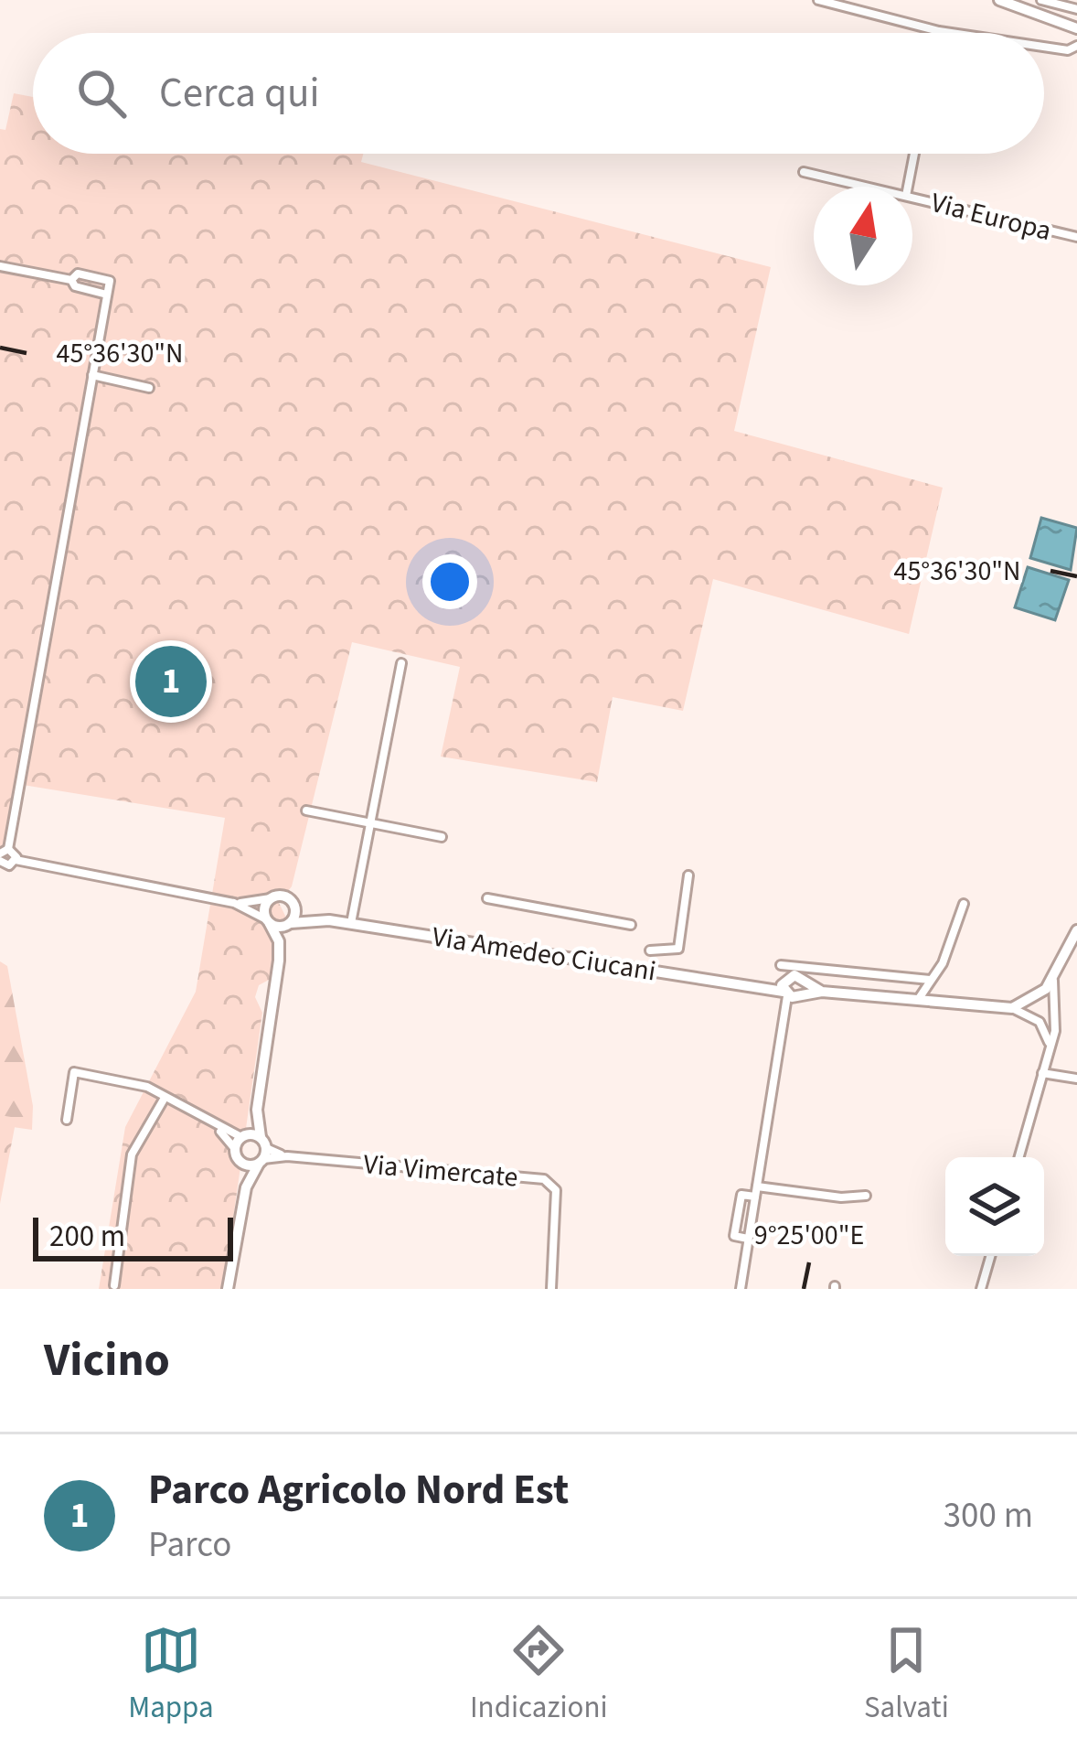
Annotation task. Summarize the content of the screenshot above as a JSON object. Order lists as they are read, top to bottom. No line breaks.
{"streets":{"main road":["Via Amedeo Ciucani"],"street":["Via Europa","Via Vimercate"]},"scale_bar":"200 m","north":"top","page":{"search":"Cerca qui","pins":"1","scale":"200 m","heading":"Vicino","list":[{"mark":"1","name":"Parco Agricolo Nord Est","note":"Parco","value":"300 m"}],"nav":["Mappa","Indicazioni","Salvati"]},"coordinates":["45°36'30\"N","9°25'00\"E"]}
